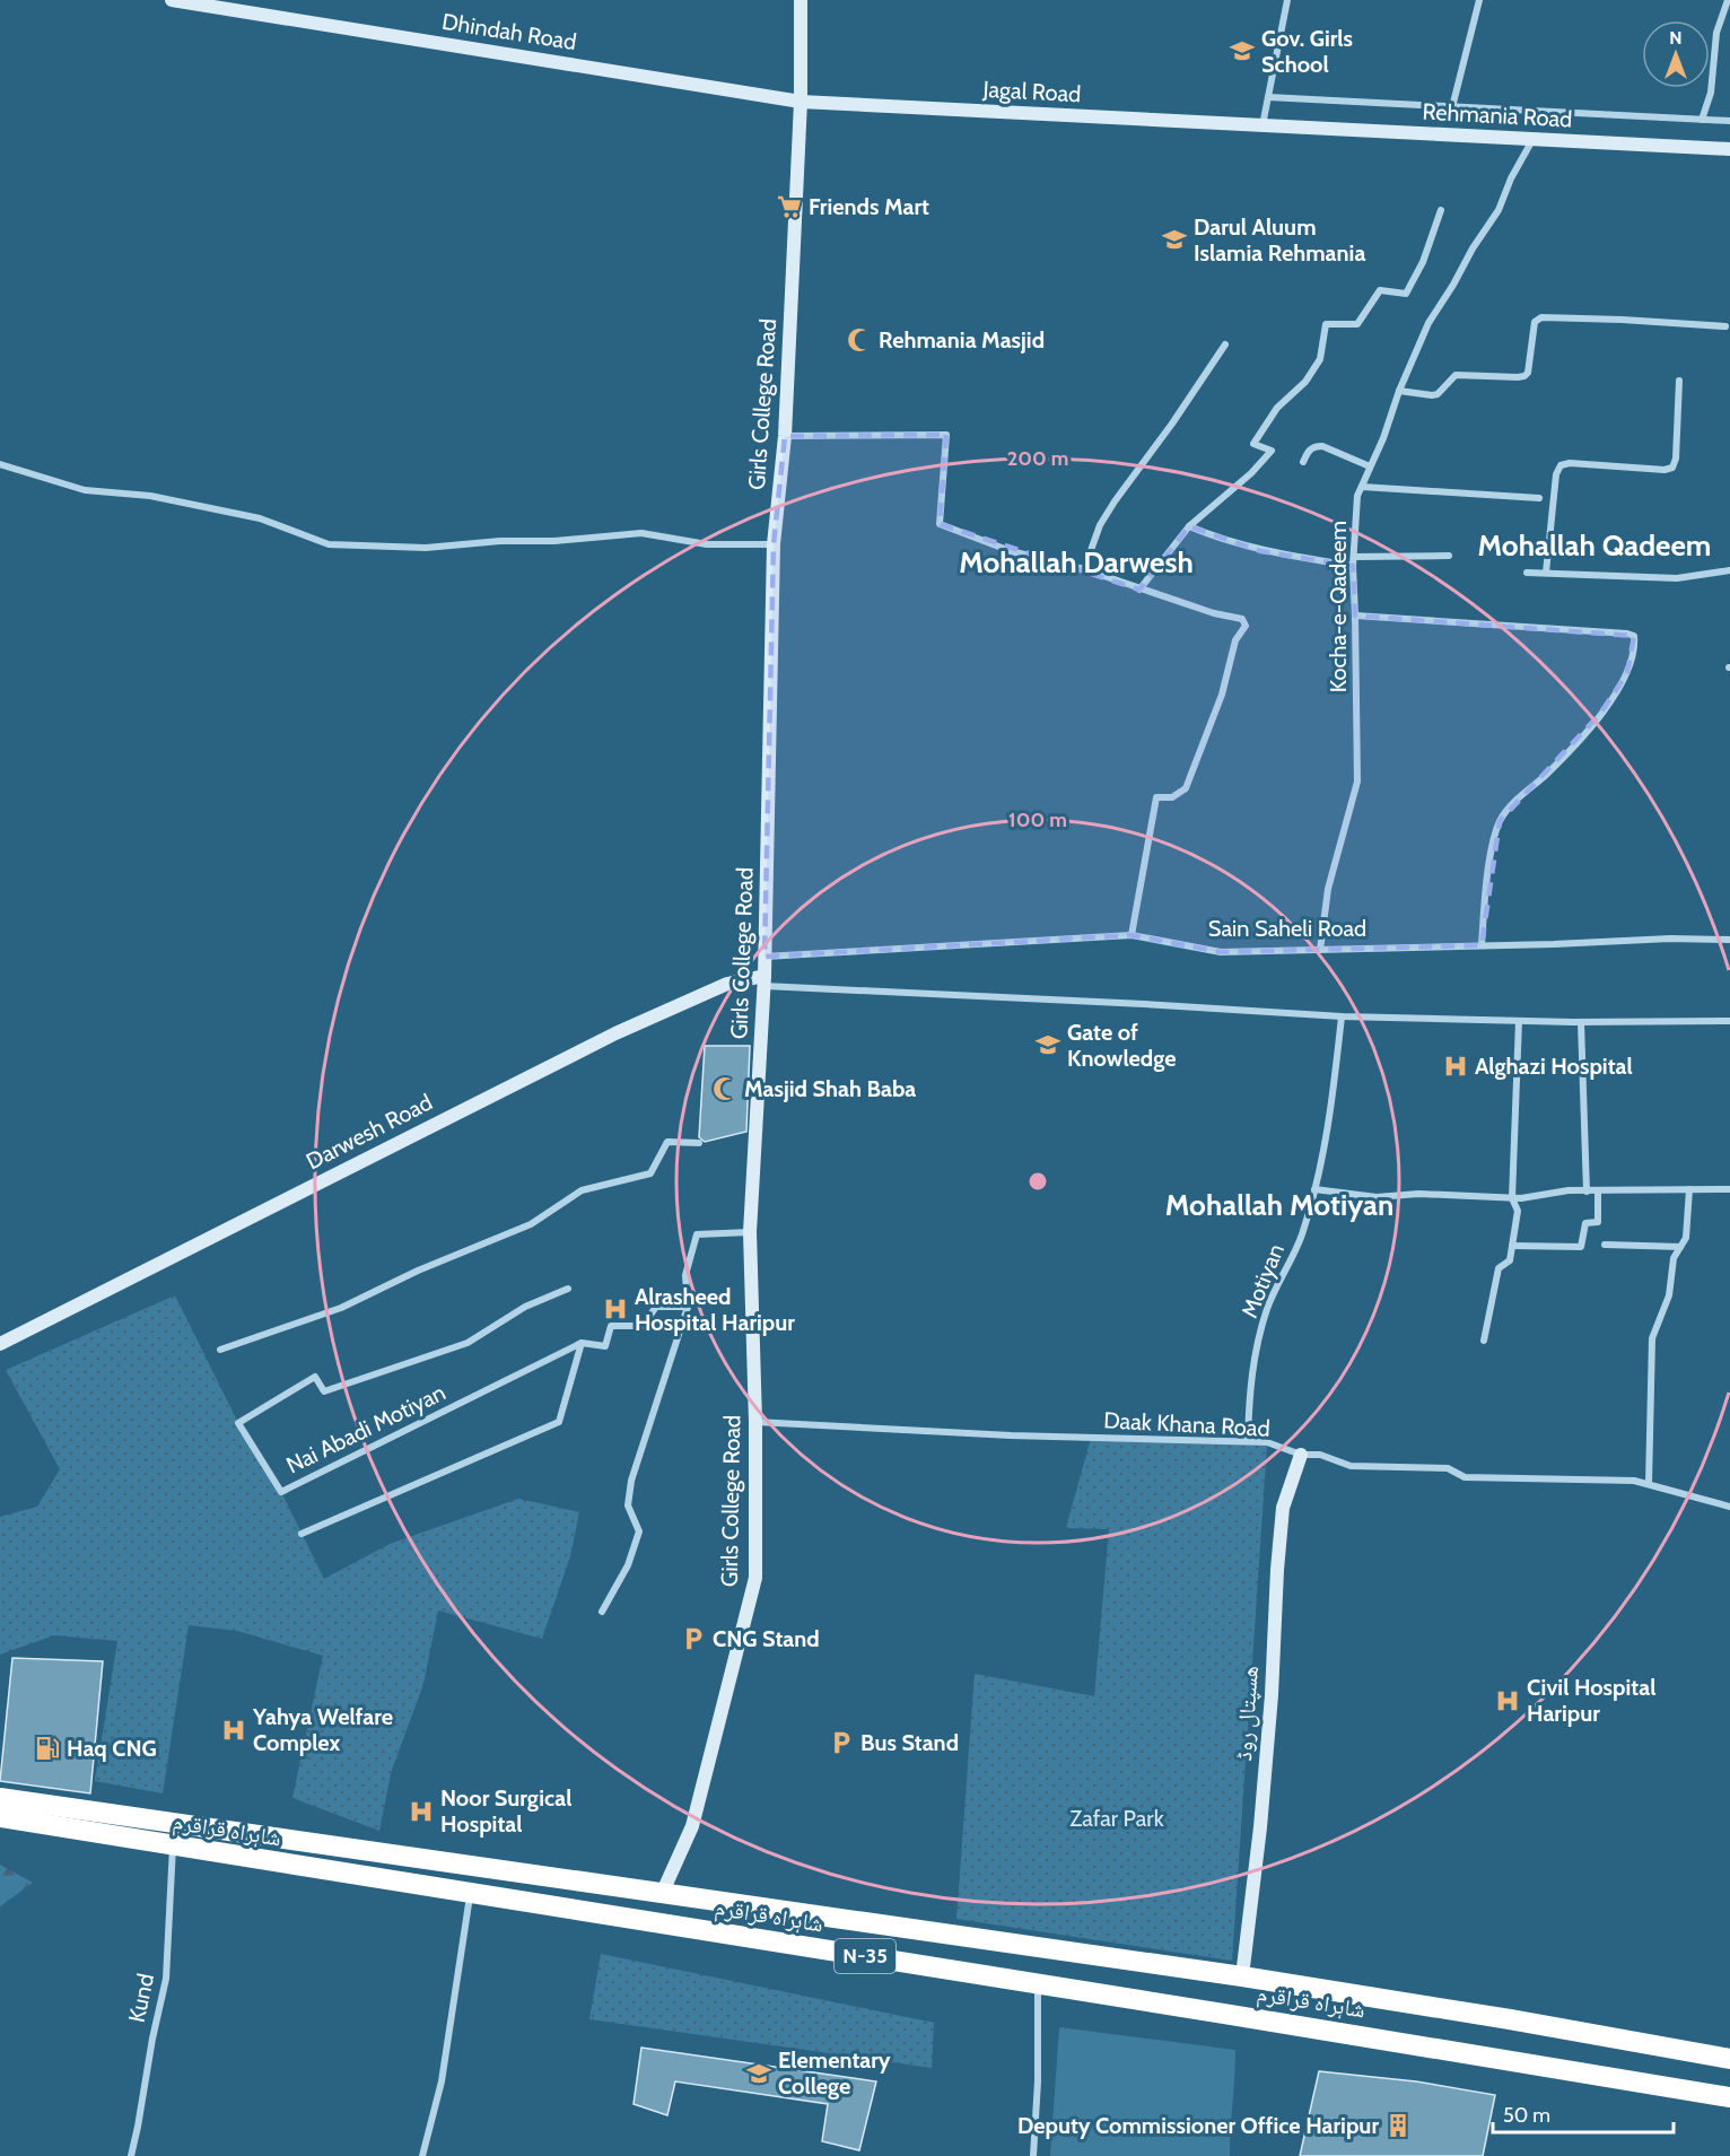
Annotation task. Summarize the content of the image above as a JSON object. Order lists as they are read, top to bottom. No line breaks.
{"streets":{"highway":["شاہراہ قراقرم","N-35"],"main road":["Dhindah Road","Jagal Road","Rehmania Road","Girls College Road","Darwesh Road","ھسپتال روڈ"],"street":["Kocha-e-Qadeem","Sain Saheli Road","Motiyan","Daak Khana Road","Nai Abadi Motiyan","Kund"]},"crossings":[["Dhindah Road","Jagal Road"],["Dhindah Road","Girls College Road"],["Jagal Road","Rehmania Road"],["Jagal Road","Girls College Road"],["Rehmania Road","Kocha-e-Qadeem"],["Girls College Road","Sain Saheli Road"],["Girls College Road","Darwesh Road"],["Girls College Road","Daak Khana Road"],["Girls College Road","شاہراہ قراقرم"],["Kocha-e-Qadeem","Sain Saheli Road"],["Motiyan","Daak Khana Road"],["Daak Khana Road","ھسپتال روڈ"],["ھسپتال روڈ","شاہراہ قراقرم"],["شاہراہ قراقرم","Kund"]],"districts":["Mohallah Qadeem","Mohallah Darwesh","Mohallah Motiyan"],"parks":["Zafar Park"],"places":{"school or university":["Gov. Girls School","Darul Aluum Islamia Rehmania","Gate of Knowledge","Elementary College"],"supermarket":["Friends Mart"],"mosque":["Rehmania Masjid","Masjid Shah Baba"],"hospital":["Alghazi Hospital","Alrasheed Hospital Haripur","Civil Hospital Haripur","Yahya Welfare Complex","Noor Surgical Hospital"],"parking":["CNG Stand","Bus Stand"],"fuel station":["Haq CNG"],"building":["Deputy Commissioner Office Haripur"]},"scale_bar":"50 m","north":"top","rings":["200 m","100 m"]}
